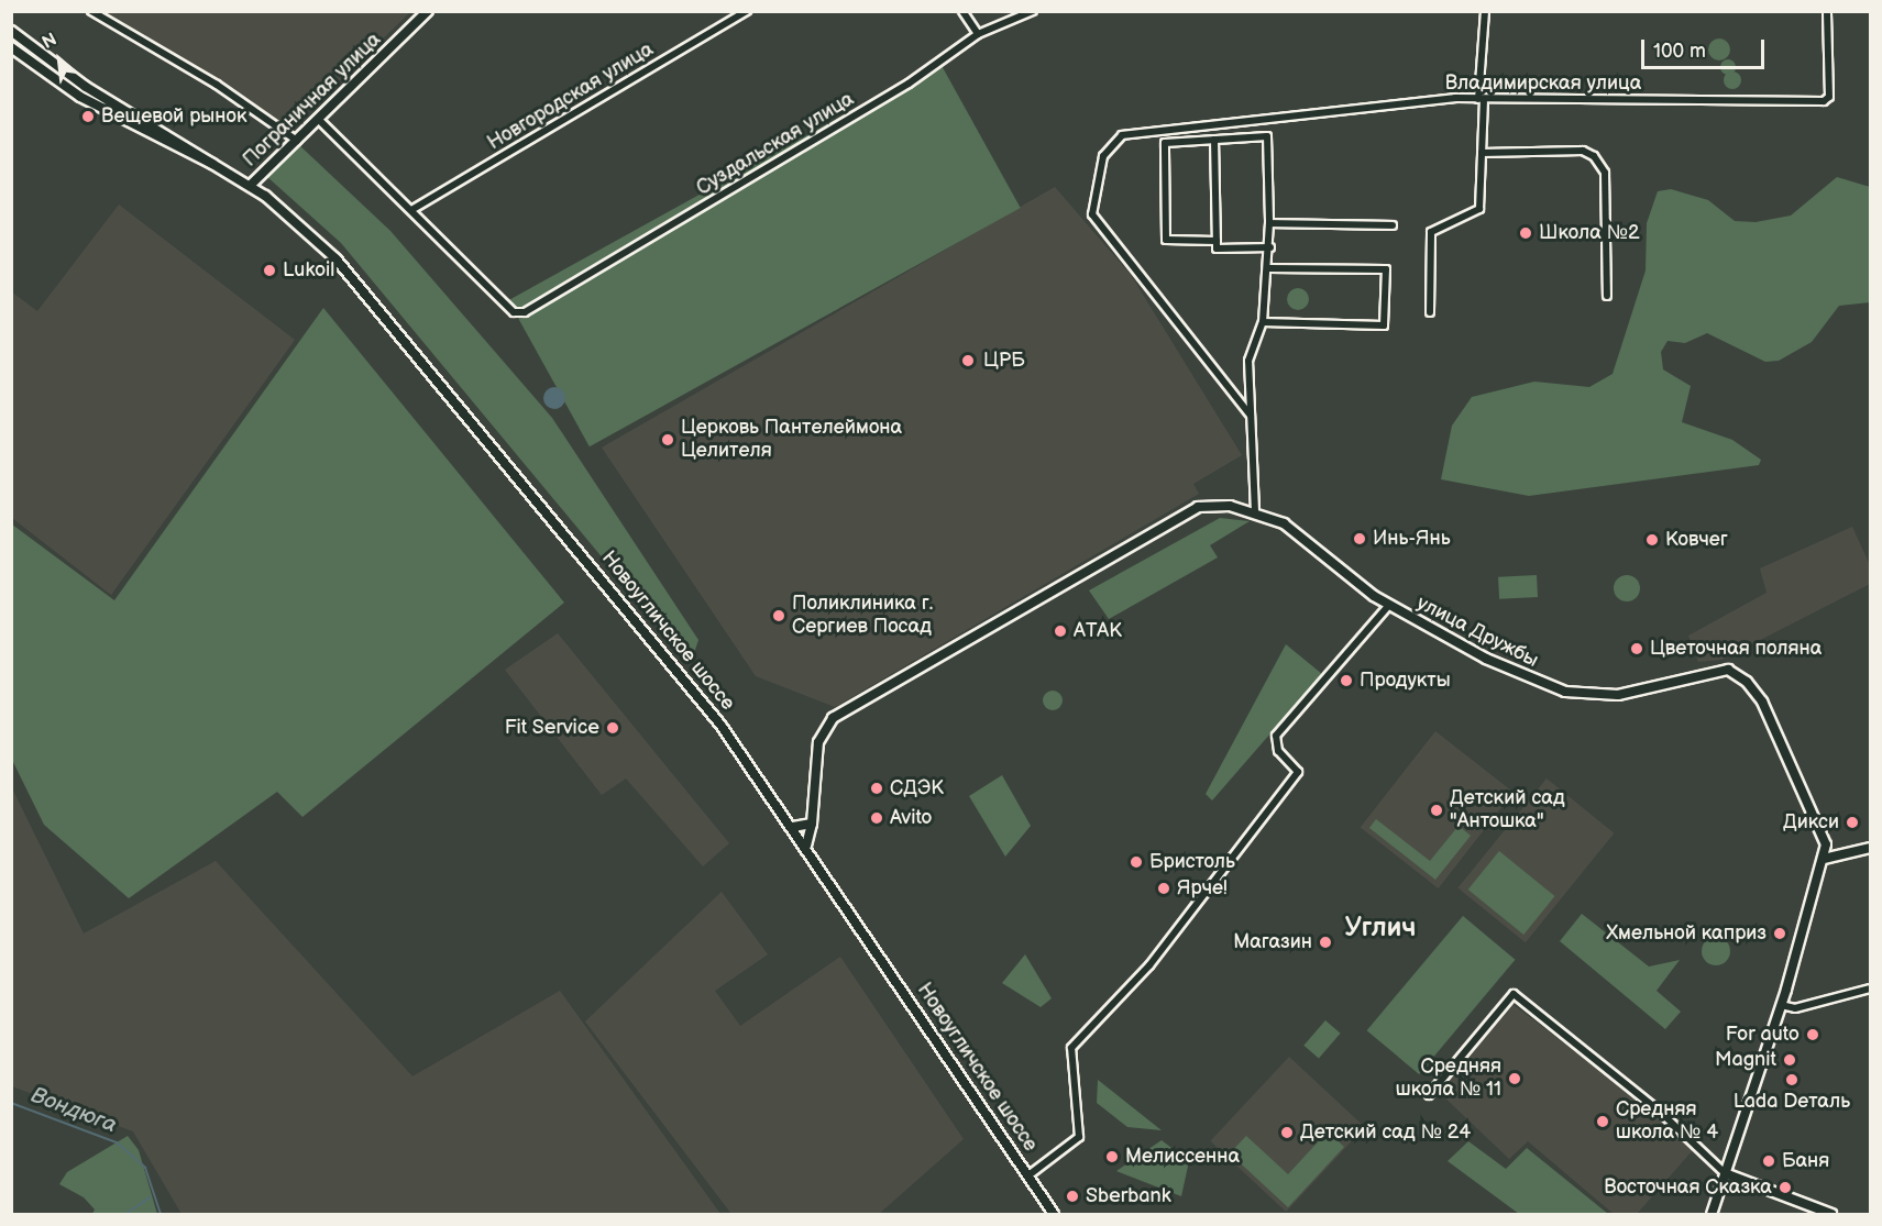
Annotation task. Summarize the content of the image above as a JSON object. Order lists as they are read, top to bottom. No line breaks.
{"streets":{"main road":["Новоугличское шоссе"],"street":["Владимирская улица","Новгородская улица","Пограничная улица","Суздальская улица","улица Дружбы"]},"crossings":[["Новгородская улица","Суздальская улица"],["Пограничная улица","Новоугличское шоссе"],["Новоугличское шоссе","улица Дружбы"]],"districts":["Углич"],"water":["Вондюга"],"places":["Вещевой рынок","Школа №2","Lukoil","ЦРБ","Церковь Пантелеймона Целителя","Инь-Янь","Ковчег","Поликлиника г. Сергиев Посад","АТАК","Цветочная поляна","Продукты","Fit Service","СДЭК","Детский сад \"Антошка\"","Avito","Дикси","Бристоль","Ярче!","Хмельной каприз","Магазин","For auto","Magnit","Средняя школа № 11","Lada Dеталь","Средняя школа № 4","Детский сад № 24","Мелиссенна","Баня","Восточная Сказка","Sberbank"],"scale_bar":"100 m","north":"top left"}
